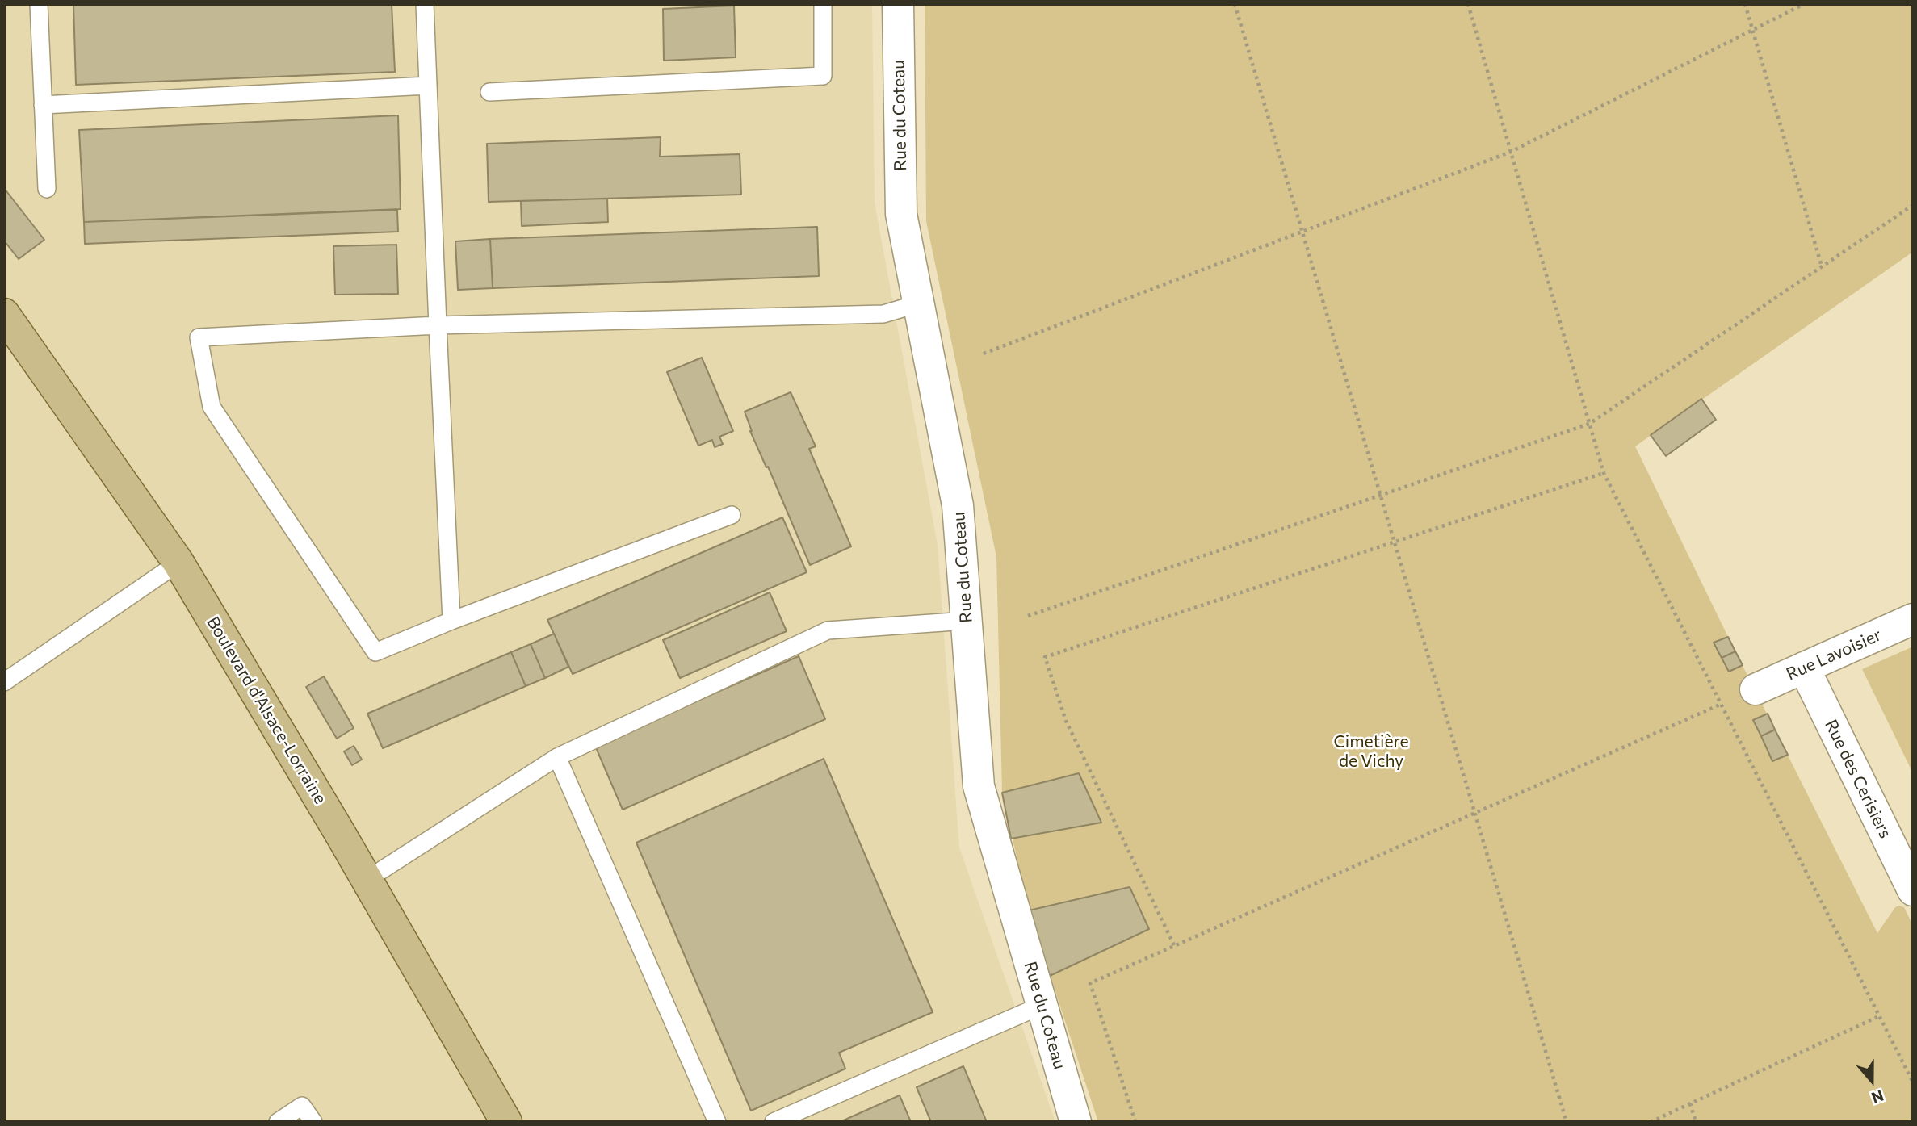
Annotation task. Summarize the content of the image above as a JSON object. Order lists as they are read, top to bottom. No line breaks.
{"streets":{"main road":["Boulevard d'Alsace-Lorraine"],"street":["Rue du Coteau","Rue Lavoisier","Rue des Cerisiers"]},"crossings":[["Rue Lavoisier","Rue des Cerisiers"]],"parks":["Cimetière de Vichy"],"north":"bottom"}
